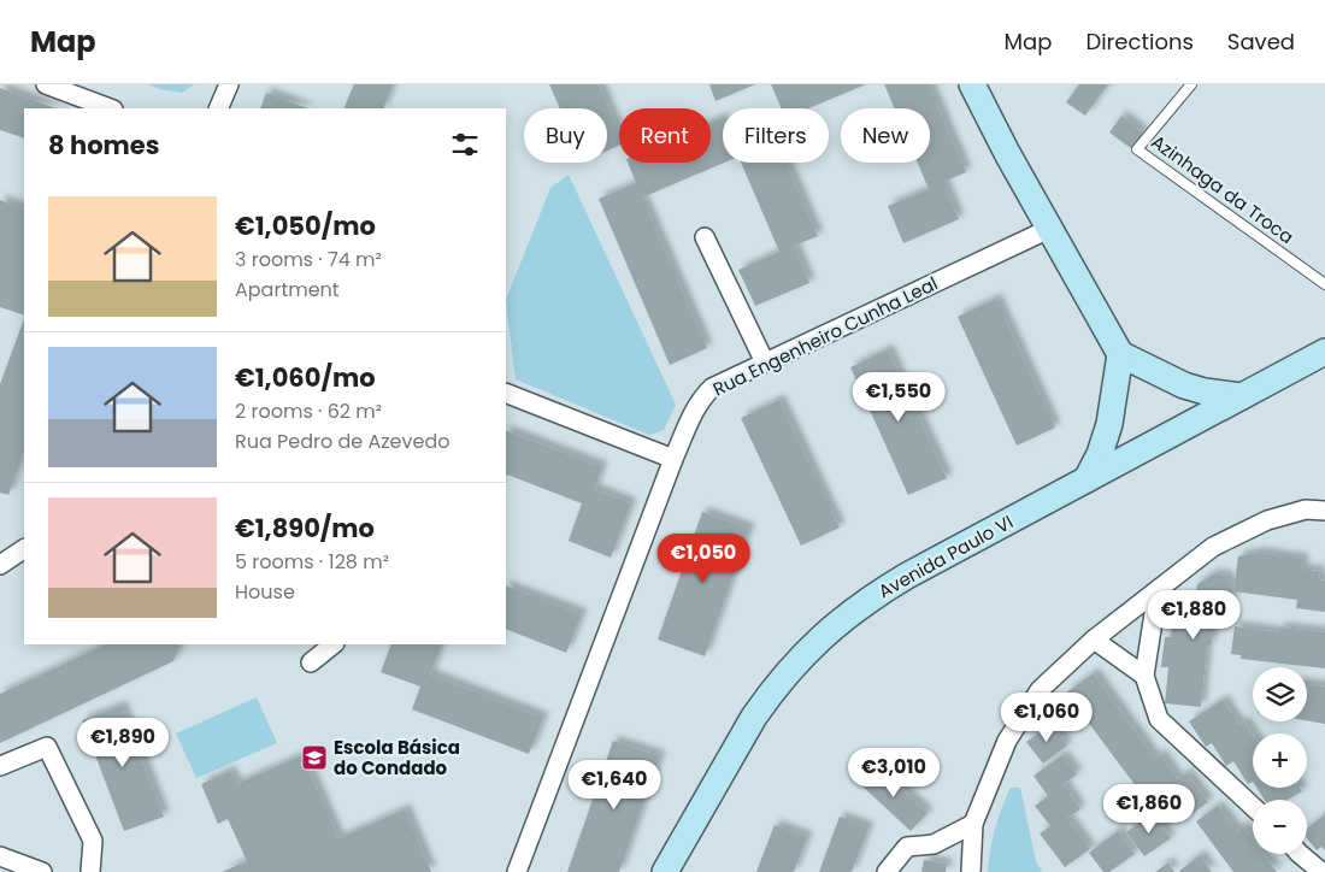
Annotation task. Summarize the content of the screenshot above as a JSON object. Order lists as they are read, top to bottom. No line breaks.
{"streets":{"main road":["Avenida Paulo VI"],"street":["Rua Engenheiro Cunha Leal"],"lane":["Azinhaga da Troca"]},"places":{"school or university":["Escola Básica do Condado"]},"page":{"header":"Map","nav":["Map","Directions","Saved"],"chip":["Buy","Rent","Filters","New"],"heading":"8 homes","list":[{"name":"€1,050/mo","note":"3 rooms · 74 m² · Apartment"},{"name":"€1,060/mo","note":"2 rooms · 62 m² · Rua Pedro de Azevedo"},{"name":"€1,890/mo","note":"5 rooms · 128 m² · House"}],"price":["€1,550","€1,050","€1,880","€1,060","€1,890","€3,010","€1,640","€1,860"],"map_buttons":["+","−"]}}
